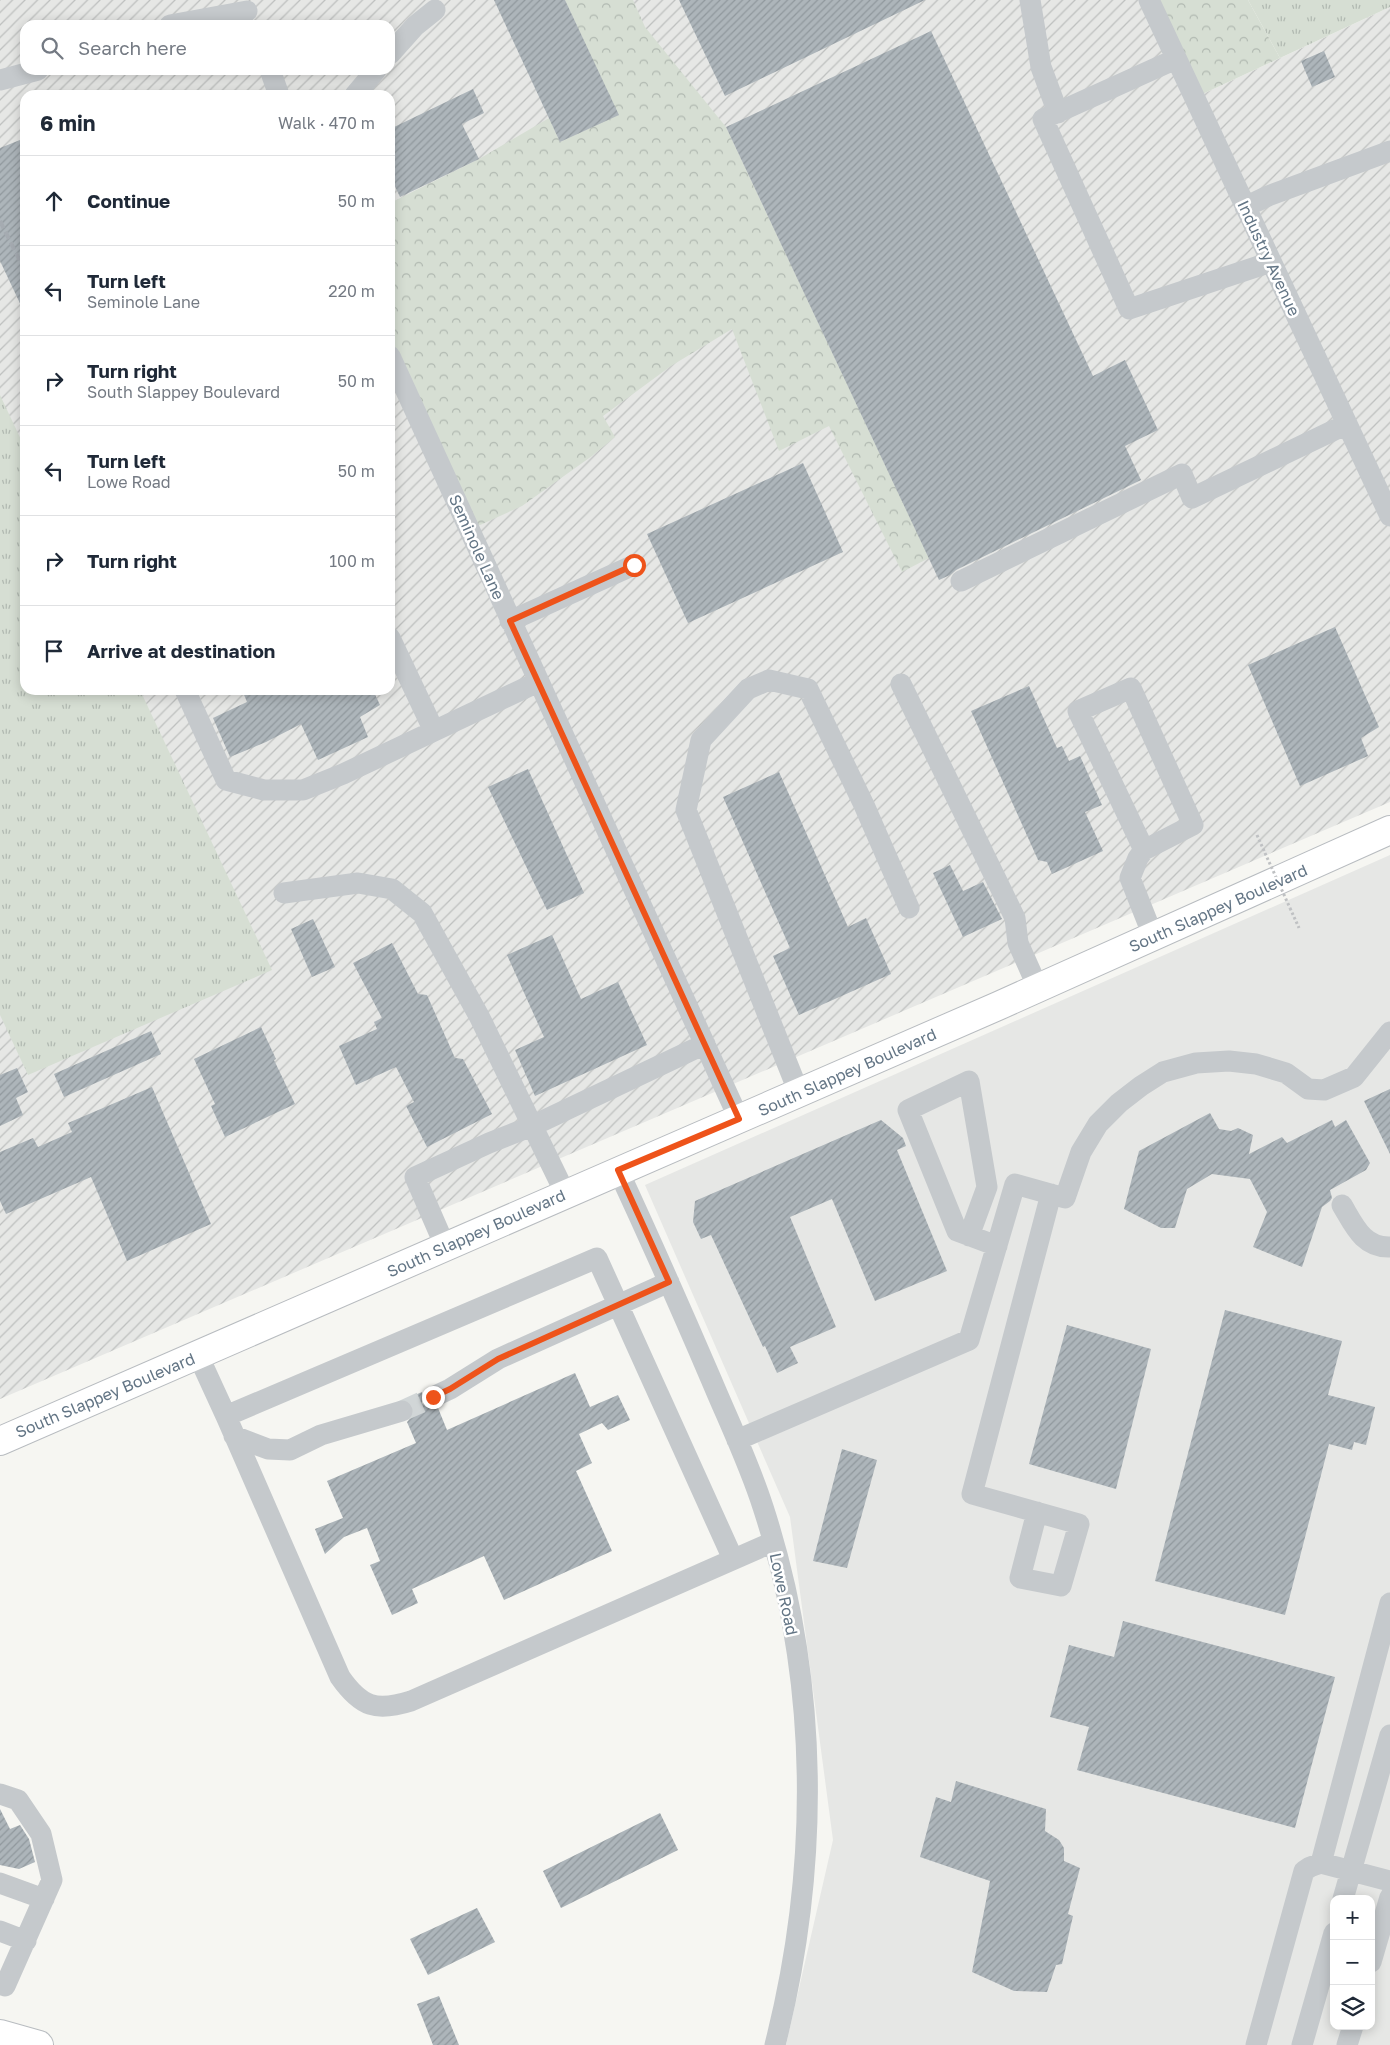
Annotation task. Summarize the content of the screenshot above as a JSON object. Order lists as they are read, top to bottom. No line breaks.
{"streets":{"main road":["South Slappey Boulevard"],"street":["Industry Avenue","Seminole Lane","Lowe Road"]},"crossings":[["Seminole Lane","South Slappey Boulevard"],["South Slappey Boulevard","Lowe Road"]],"page":{"search":"Search here","heading":["6 min","Walk · 470 m"],"list":[["Continue","50 m"],["Turn left","Seminole Lane","220 m"],["Turn right","South Slappey Boulevard","50 m"],["Turn left","Lowe Road","50 m"],["Turn right","100 m"],"Arrive at destination"],"map_buttons":["+","−"]}}
